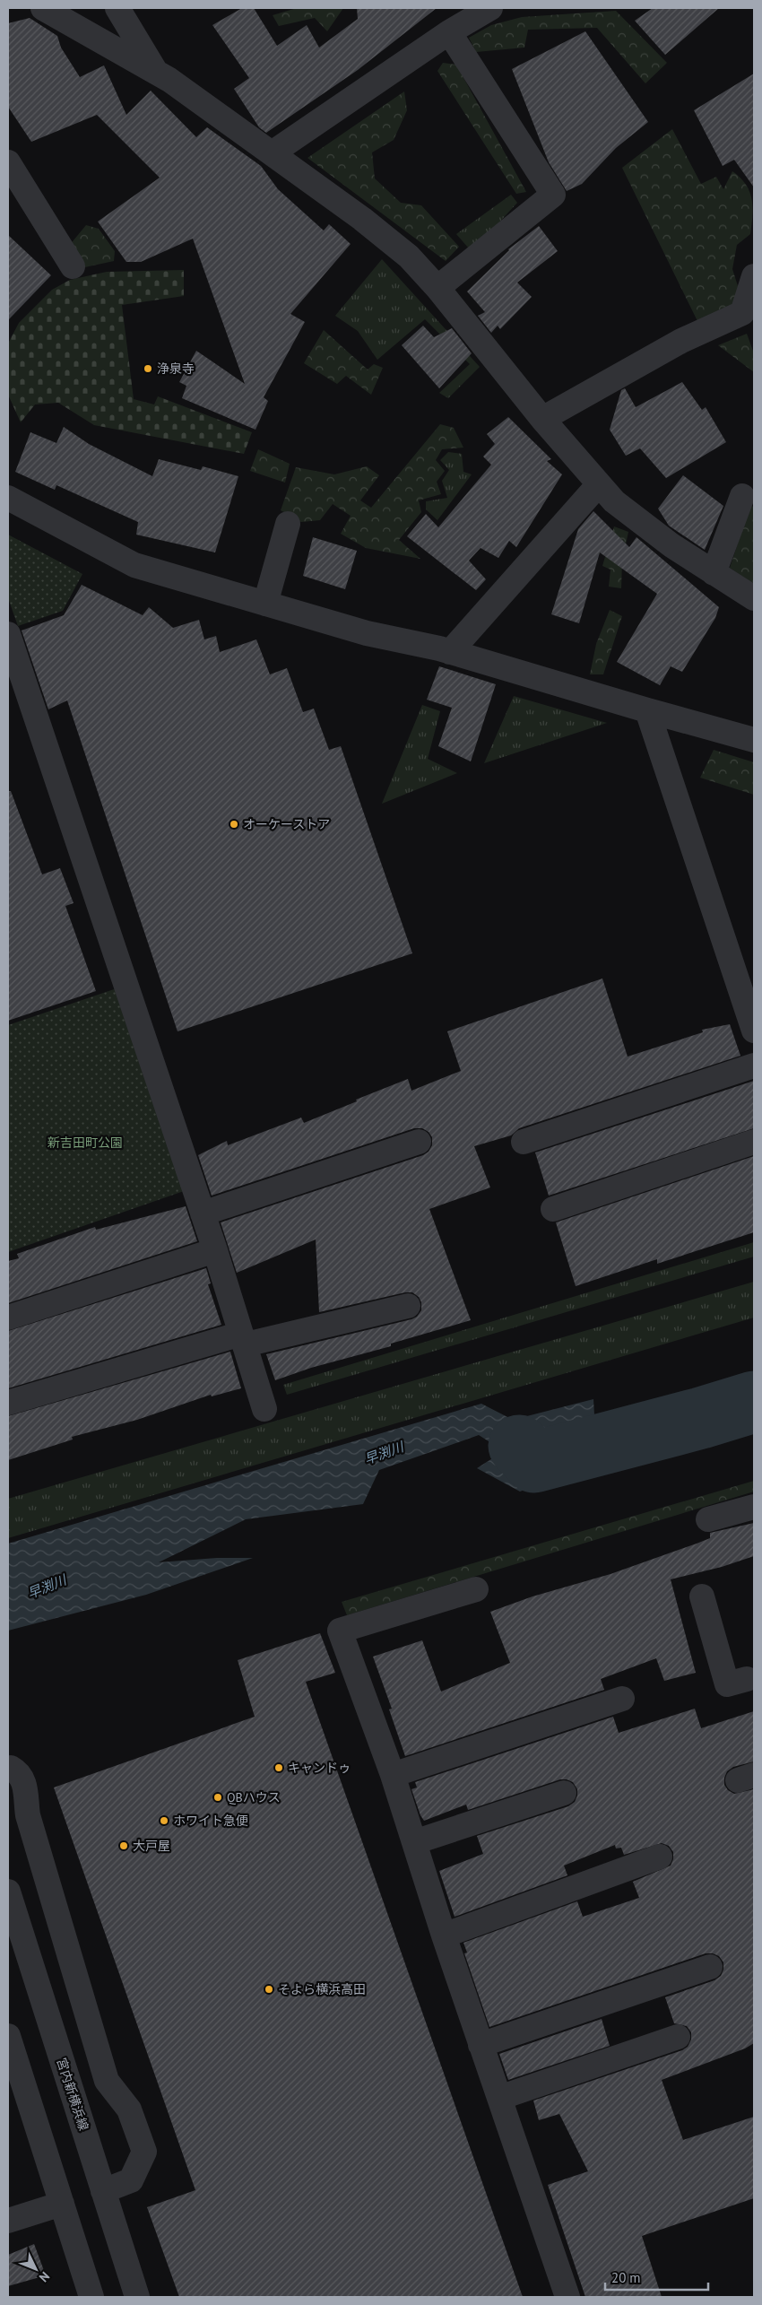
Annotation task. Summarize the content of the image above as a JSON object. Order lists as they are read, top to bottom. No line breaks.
{"streets":{"street":["宮内新横浜線"]},"water":["早渕川"],"parks":["新吉田町公園"],"places":["浄泉寺","オーケーストア","キャンドゥ","QBハウス","ホワイト急便","大戸屋","そよら横浜高田"],"scale_bar":"20 m","north":"bottom right"}
